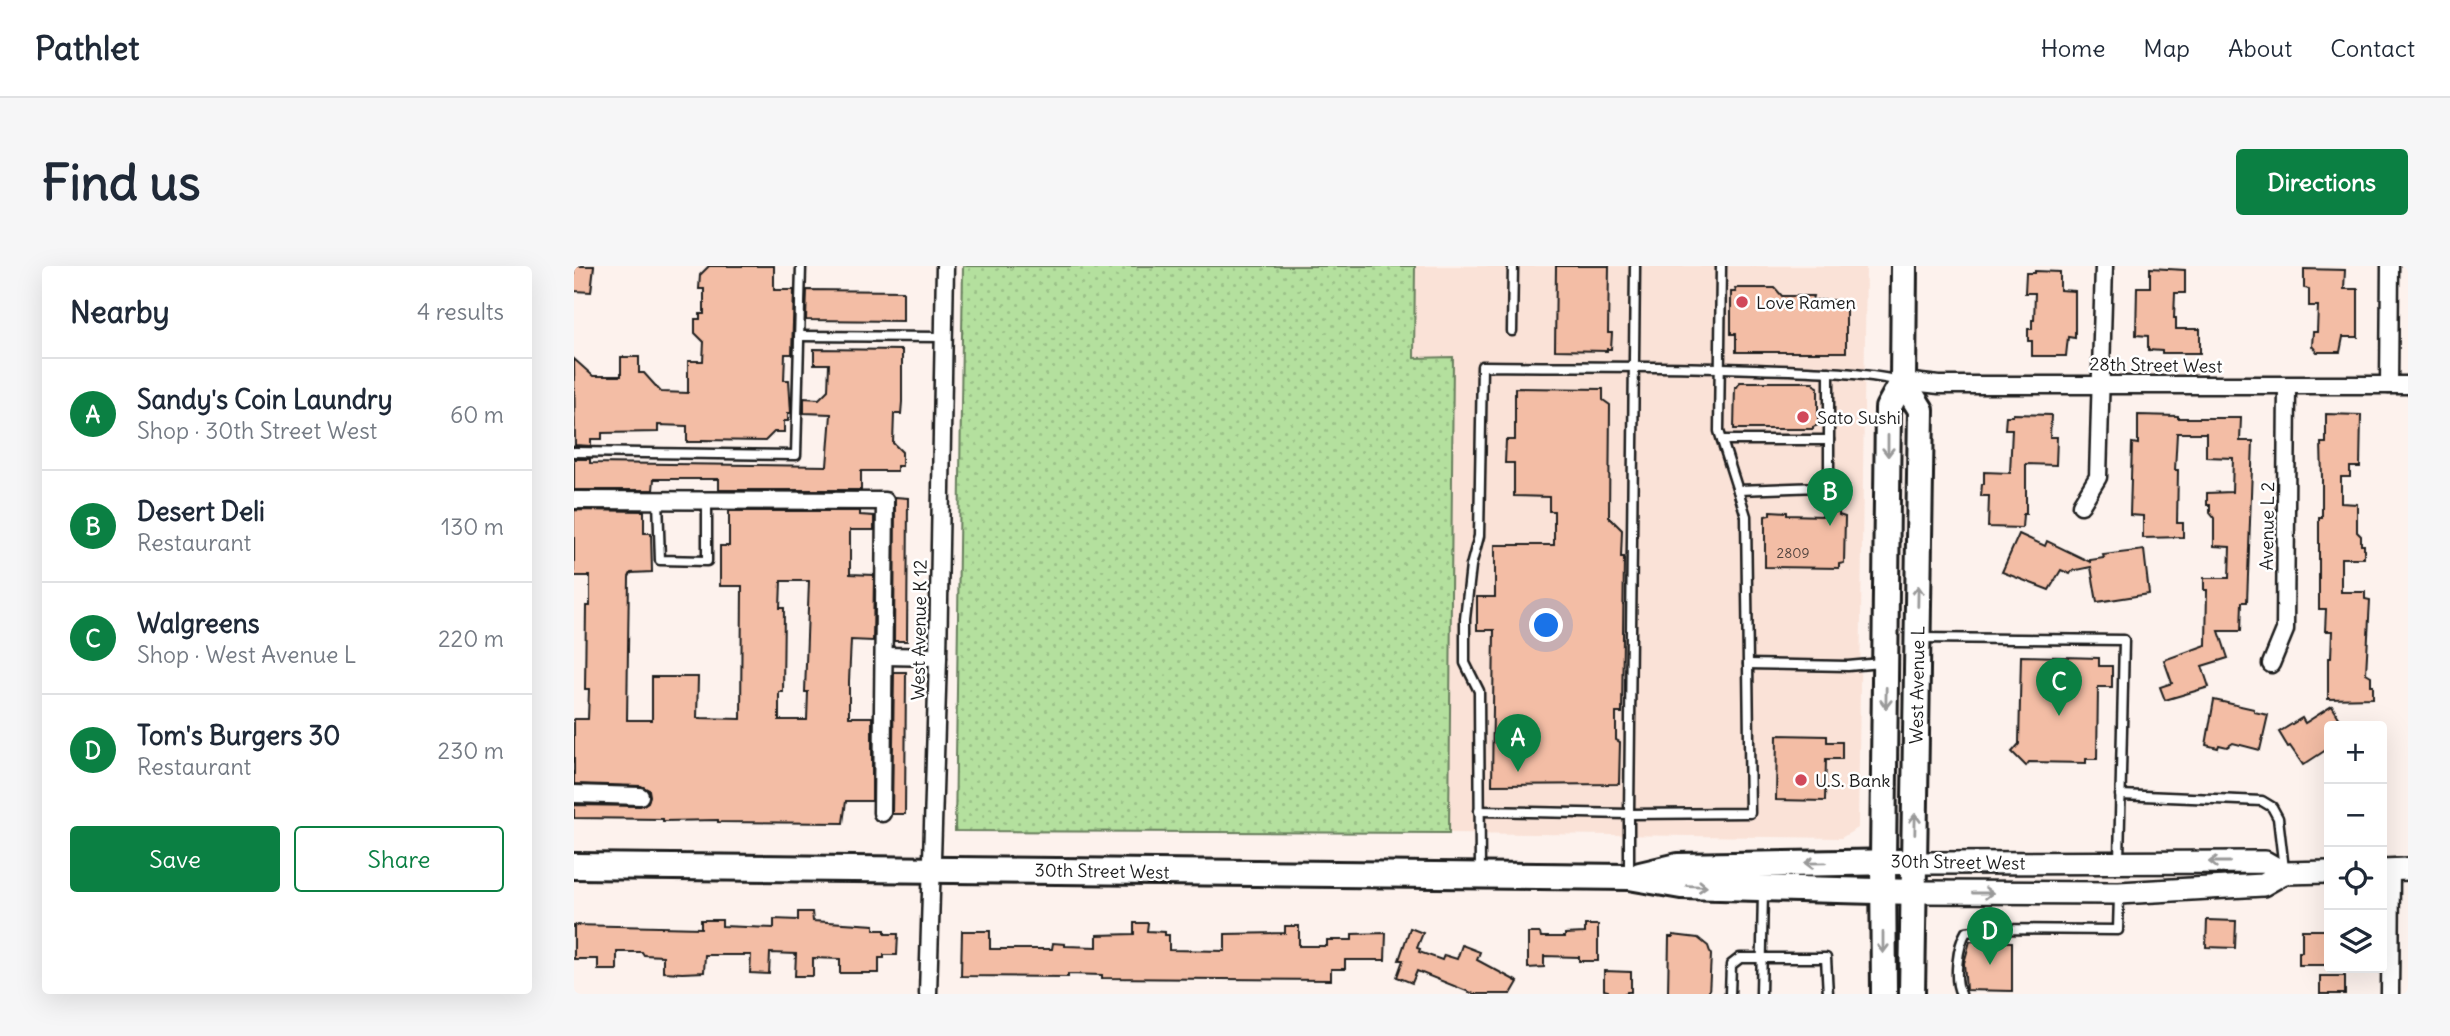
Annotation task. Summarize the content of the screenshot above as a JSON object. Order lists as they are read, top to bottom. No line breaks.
{"streets":{"main road":["West Avenue L","30th Street West"],"street":["28th Street West","Avenue L 2","West Avenue K 12"]},"crossings":[["28th Street West","Avenue L 2"],["28th Street West","West Avenue L"],["West Avenue K 12","30th Street West"],["West Avenue L","30th Street West"]],"places":["Love Ramen","Sato Sushi","U.S. Bank"],"house_numbers":["2809"],"page":{"header":"Pathlet","nav":["Home","Map","About","Contact"],"buttons":["Directions",["Save","Share"]],"title":"Find us","heading":["Nearby","4 results"],"list":[{"mark":"A","name":"Sandy's Coin Laundry","note":"Shop · 30th Street West","value":"60 m"},{"mark":"B","name":"Desert Deli","note":"Restaurant","value":"130 m"},{"mark":"C","name":"Walgreens","note":"Shop · West Avenue L","value":"220 m"},{"mark":"D","name":"Tom's Burgers 30","note":"Restaurant","value":"230 m"}],"pins":["B","C","A","D"],"map_buttons":["+","−"]}}
